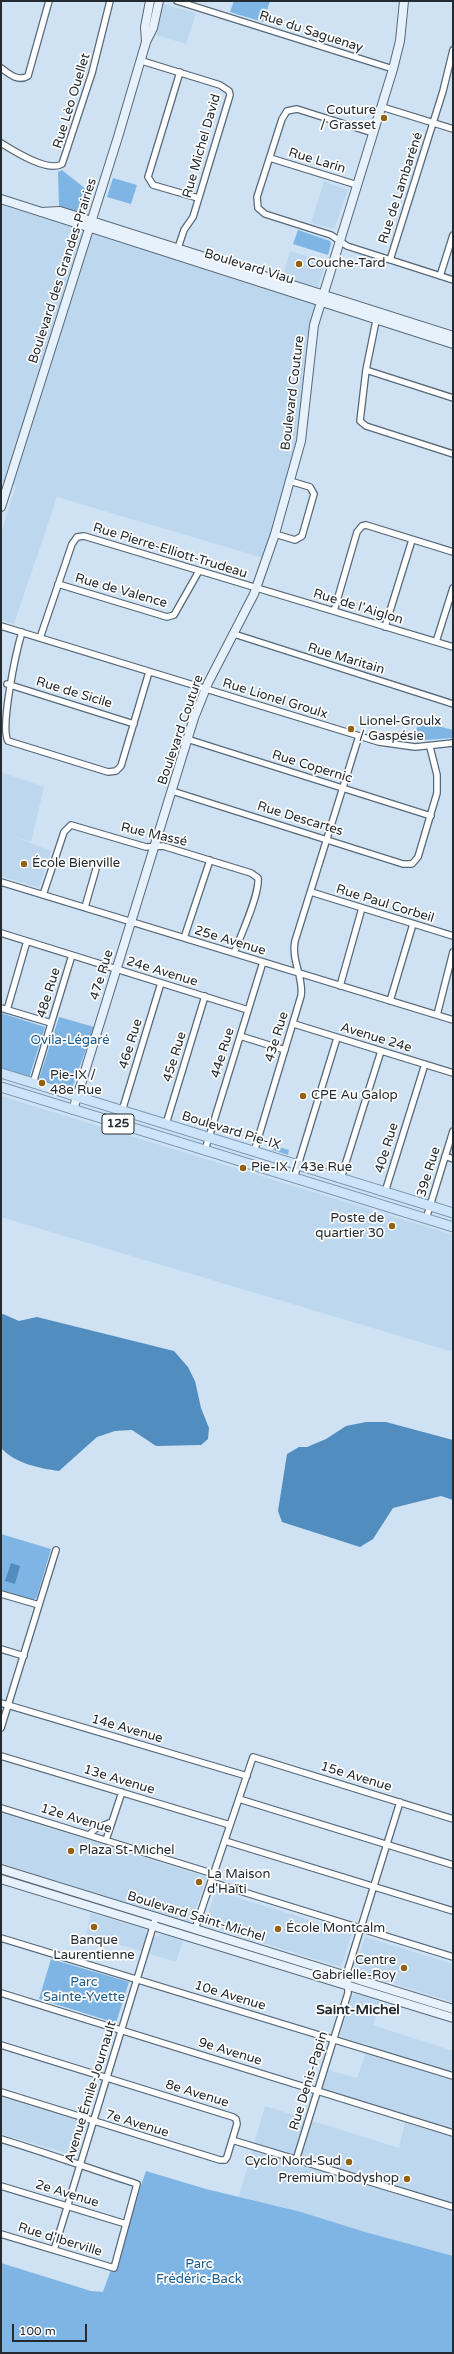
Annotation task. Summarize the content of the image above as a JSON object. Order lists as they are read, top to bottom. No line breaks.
{"streets":{"main road":["Boulevard Viau","Boulevard des Grandes-Prairies","Boulevard Couture","47e Rue","125","Boulevard Pie-IX","Boulevard Saint-Michel"],"street":["Rue du Saguenay","Rue Lèo Ouellet","Rue Michel David","Rue Larin","Rue de Lambaréné","Rue Pierre-Elliott-Trudeau","Rue de Valence","Rue de l'Aiglon","Rue Maritain","Rue de Sicile","Rue Lionel Groulx","Rue Copernic","Rue Descartes","Rue Massé","Rue Paul Corbeil","25e Avenue","24e Avenue","48e Rue","43e Rue","Avenue 24e","46e Rue","44e Rue","45e Rue","40e Rue","39e Rue","14e Avenue","15e Avenue","13e Avenue","12e Avenue","10e Avenue","9e Avenue","Rue Denis-Papin","Avenue Émile-Journault","8e Avenue","7e Avenue","2e Avenue","Rue d'Iberville"]},"crossings":[["Rue du Saguenay","Boulevard Couture"],["Rue Michel David","Boulevard Viau"],["Rue Michel David","Boulevard des Grandes-Prairies"],["Rue Larin","Boulevard Couture"],["Boulevard Viau","Boulevard des Grandes-Prairies"],["Boulevard Viau","Boulevard Couture"],["Boulevard Couture","Rue Pierre-Elliott-Trudeau"],["Boulevard Couture","Rue de l'Aiglon"],["Boulevard Couture","Rue Maritain"],["Boulevard Couture","Rue Lionel Groulx"],["Boulevard Couture","Rue Copernic"],["Boulevard Couture","Rue Descartes"],["Boulevard Couture","Rue Massé"],["Boulevard Couture","47e Rue"],["Rue Pierre-Elliott-Trudeau","Rue de Valence"],["Rue Pierre-Elliott-Trudeau","Rue de l'Aiglon"],["Rue Lionel Groulx","43e Rue"],["Rue Copernic","Rue Descartes"],["Rue Copernic","43e Rue"],["Rue Descartes","43e Rue"],["Rue Massé","25e Avenue"],["Rue Massé","47e Rue"],["Rue Paul Corbeil","43e Rue"],["25e Avenue","47e Rue"],["25e Avenue","43e Rue"],["25e Avenue","44e Rue"],["24e Avenue","47e Rue"],["24e Avenue","48e Rue"],["24e Avenue","46e Rue"],["24e Avenue","44e Rue"],["24e Avenue","45e Rue"],["47e Rue","Boulevard Pie-IX"],["48e Rue","Boulevard Pie-IX"],["43e Rue","Avenue 24e"],["43e Rue","Boulevard Pie-IX"],["Avenue 24e","40e Rue"],["46e Rue","Boulevard Pie-IX"],["44e Rue","Boulevard Pie-IX"],["45e Rue","Boulevard Pie-IX"],["Boulevard Pie-IX","40e Rue"],["Boulevard Pie-IX","39e Rue"],["14e Avenue","15e Avenue"],["15e Avenue","Rue Denis-Papin"],["Boulevard Saint-Michel","Rue Denis-Papin"],["Boulevard Saint-Michel","Avenue Émile-Journault"],["10e Avenue","Rue Denis-Papin"],["10e Avenue","Avenue Émile-Journault"],["9e Avenue","Rue Denis-Papin"],["9e Avenue","Avenue Émile-Journault"],["Avenue Émile-Journault","8e Avenue"],["Avenue Émile-Journault","7e Avenue"],["Avenue Émile-Journault","2e Avenue"],["Avenue Émile-Journault","Rue d'Iberville"],["8e Avenue","7e Avenue"],["2e Avenue","Rue d'Iberville"]],"districts":["Saint-Michel"],"parks":["Ovila-Légaré","Parc Sainte-Yvette","Parc Frédéric-Back"],"places":["Couture / Grasset","Couche-Tard","Lionel-Groulx / Gaspésie","École Bienville","Pie-IX / 48e Rue","CPE Au Galop","Pie-IX / 43e Rue","Poste de quartier 30","Plaza St-Michel","La Maison d'Haïti","Banque Laurentienne","École Montcalm","Centre Gabrielle-Roy","Cyclo Nord-Sud","Premium bodyshop"],"scale_bar":"100 m"}
